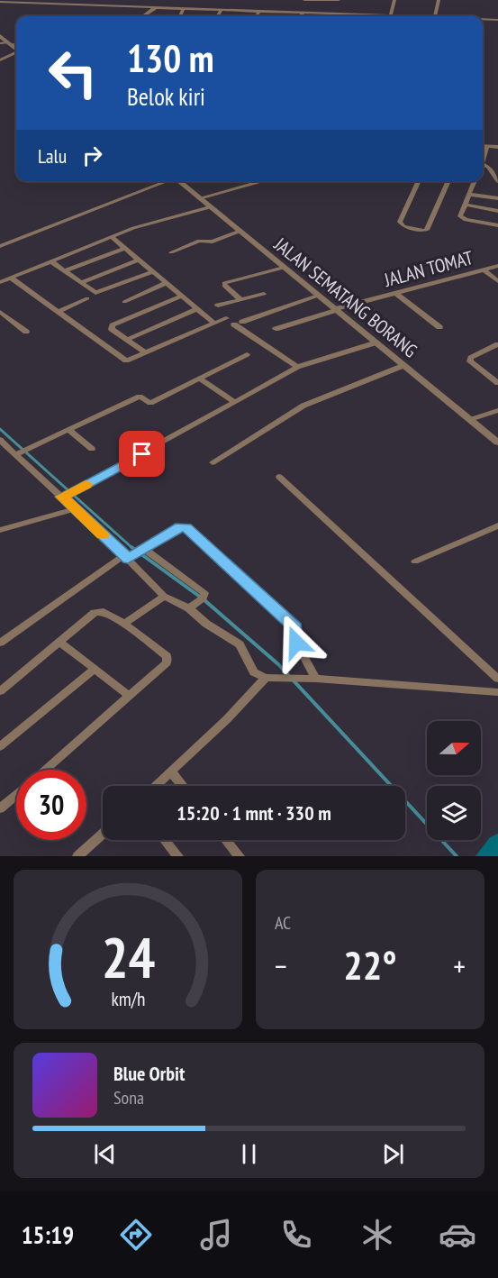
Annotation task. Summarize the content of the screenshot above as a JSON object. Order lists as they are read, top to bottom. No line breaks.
{"streets":{"street":["JALAN TOMAT","JALAN SEMATANG BORANG"]},"crossings":[["JALAN TOMAT","JALAN SEMATANG BORANG"]],"north":"right","page":{"turn":["130 m","Belok kiri"],"then":"Lalu","limit":"30","trip":"15:20 · 1 mnt · 330 m","tile":"AC","heat":["−","22°","+"],"song":["Blue Orbit","Sona"],"tabs":"15:19","gauge":["24","km/h"]}}
